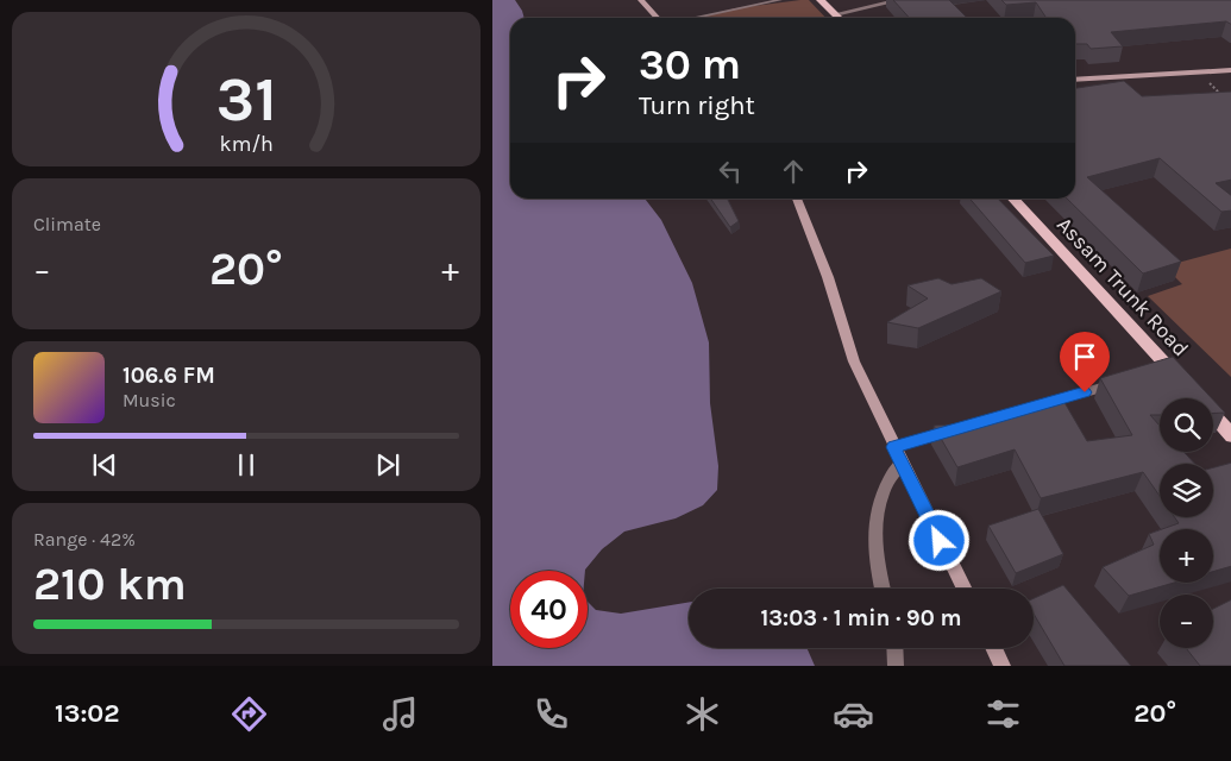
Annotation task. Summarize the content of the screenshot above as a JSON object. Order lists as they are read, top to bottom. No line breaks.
{"streets":{"main road":["Assam Trunk Road"]},"page":{"turn":["30 m","Turn right"],"tile":["Climate",["Range · 42%","210 km"]],"heat":["−","20°","+"],"song":["106.6 FM","Music"],"map_buttons":["+","−"],"limit":"40","trip":"13:03 · 1 min · 90 m","tabs":["13:02","20°"],"gauge":["31","km/h"]}}
